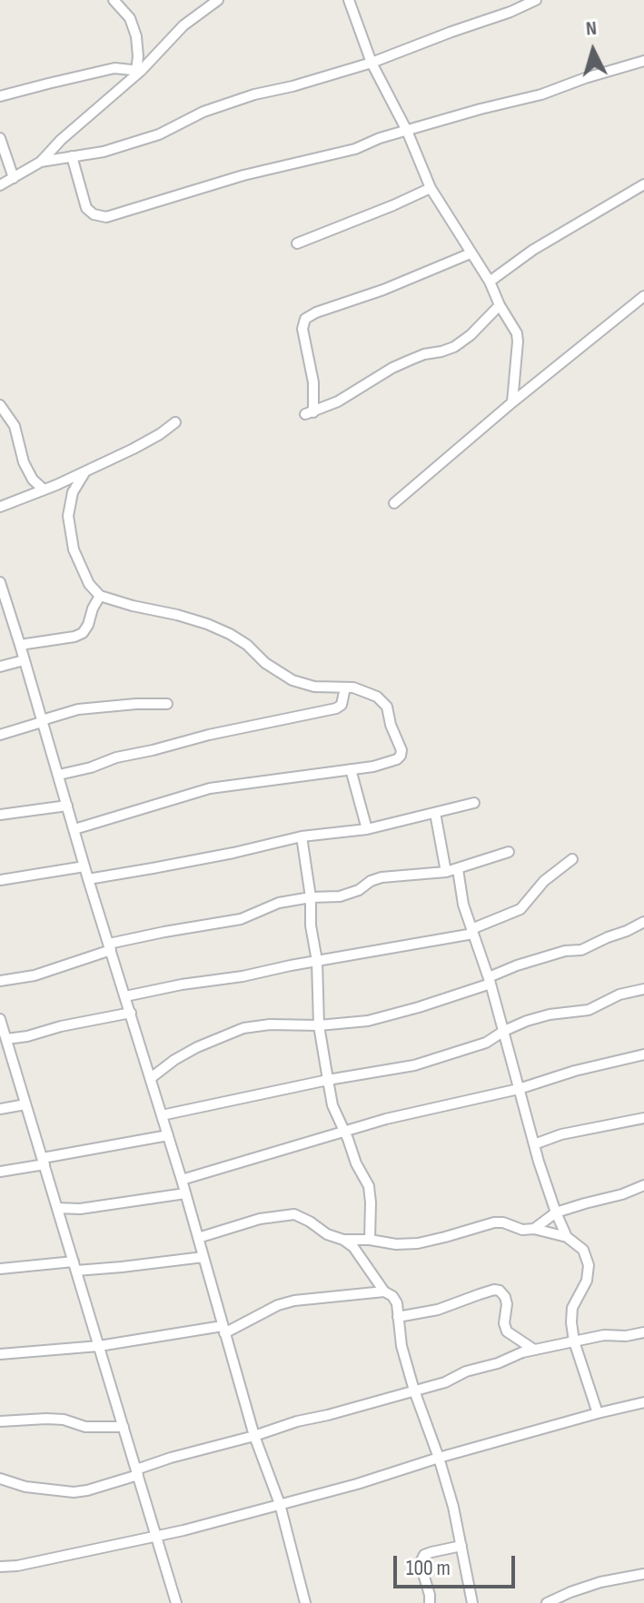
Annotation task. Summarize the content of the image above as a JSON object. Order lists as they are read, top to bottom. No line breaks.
{"scale_bar":"100 m","north":"top"}
